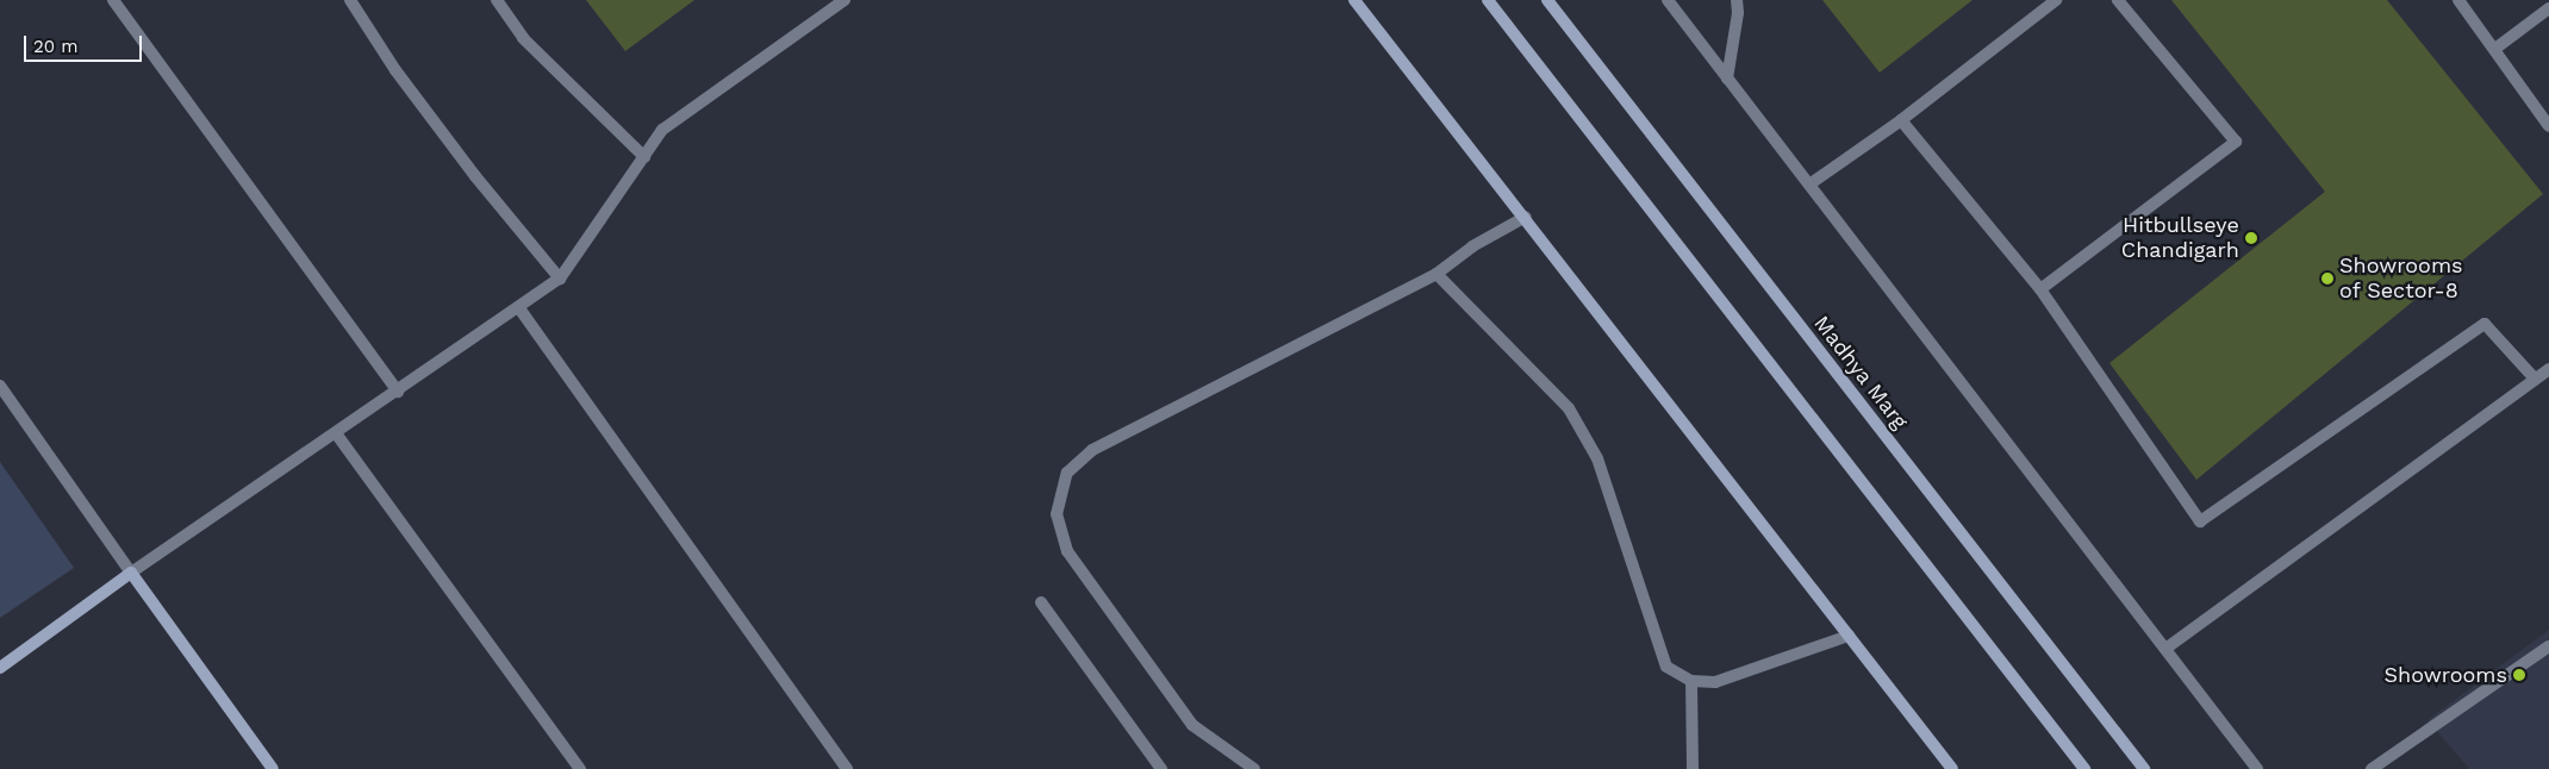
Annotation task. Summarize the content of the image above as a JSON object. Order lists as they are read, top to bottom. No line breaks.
{"streets":{"main road":["Madhya Marg"]},"places":["Hitbullseye Chandigarh","Showrooms of Sector-8","Showrooms"],"scale_bar":"20 m"}
